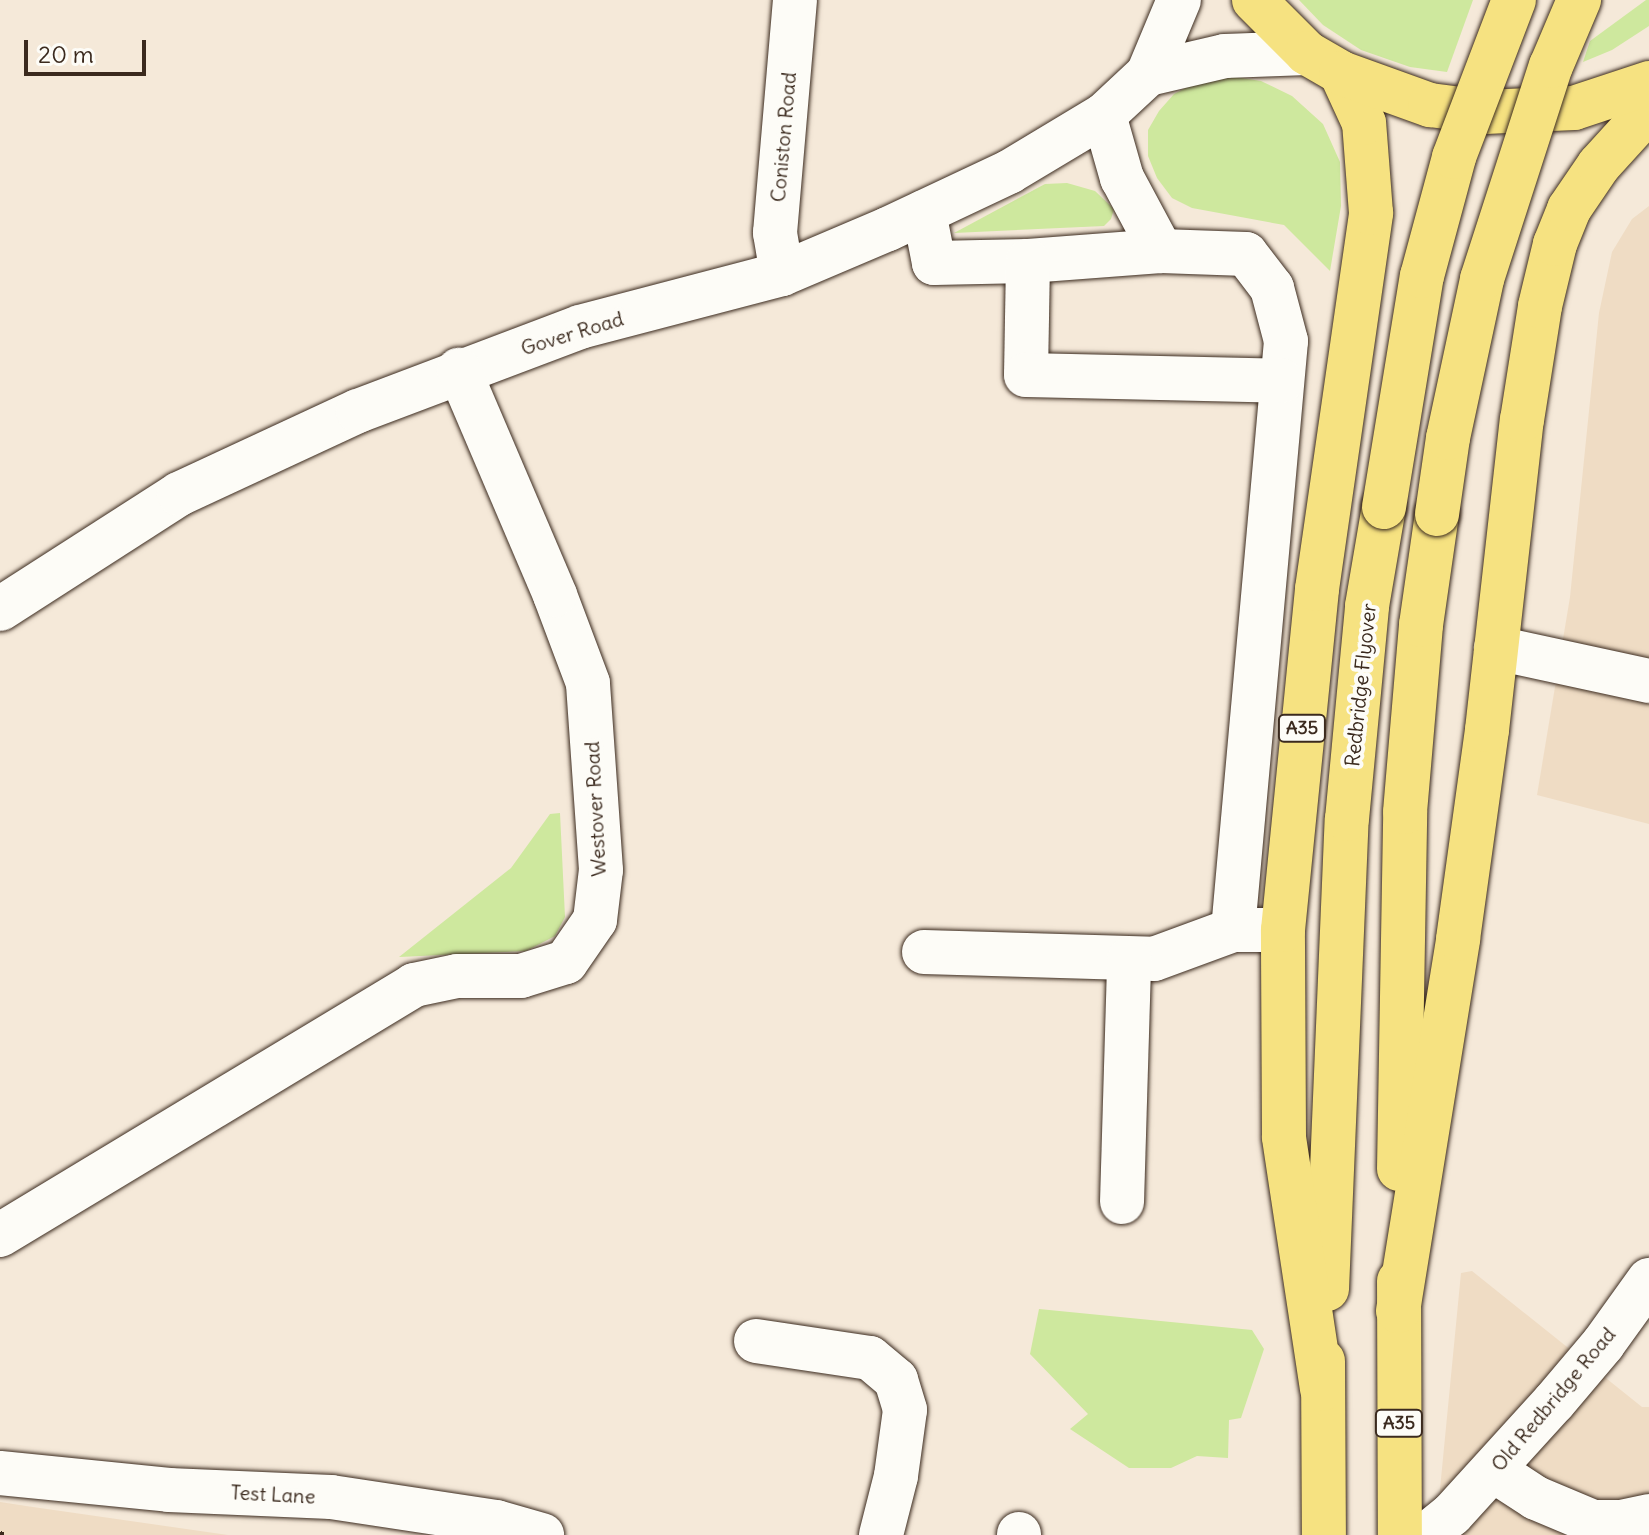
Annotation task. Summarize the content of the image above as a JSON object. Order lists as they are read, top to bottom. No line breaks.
{"streets":{"main road":["Redbridge Flyover","A35"],"street":["Coniston Road","Gover Road","Westover Road","Old Redbridge Road","Test Lane"]},"crossings":[["Coniston Road","Gover Road"],["Gover Road","A35"],["Gover Road","Westover Road"],["Redbridge Flyover","A35"]],"scale_bar":"20 m"}
